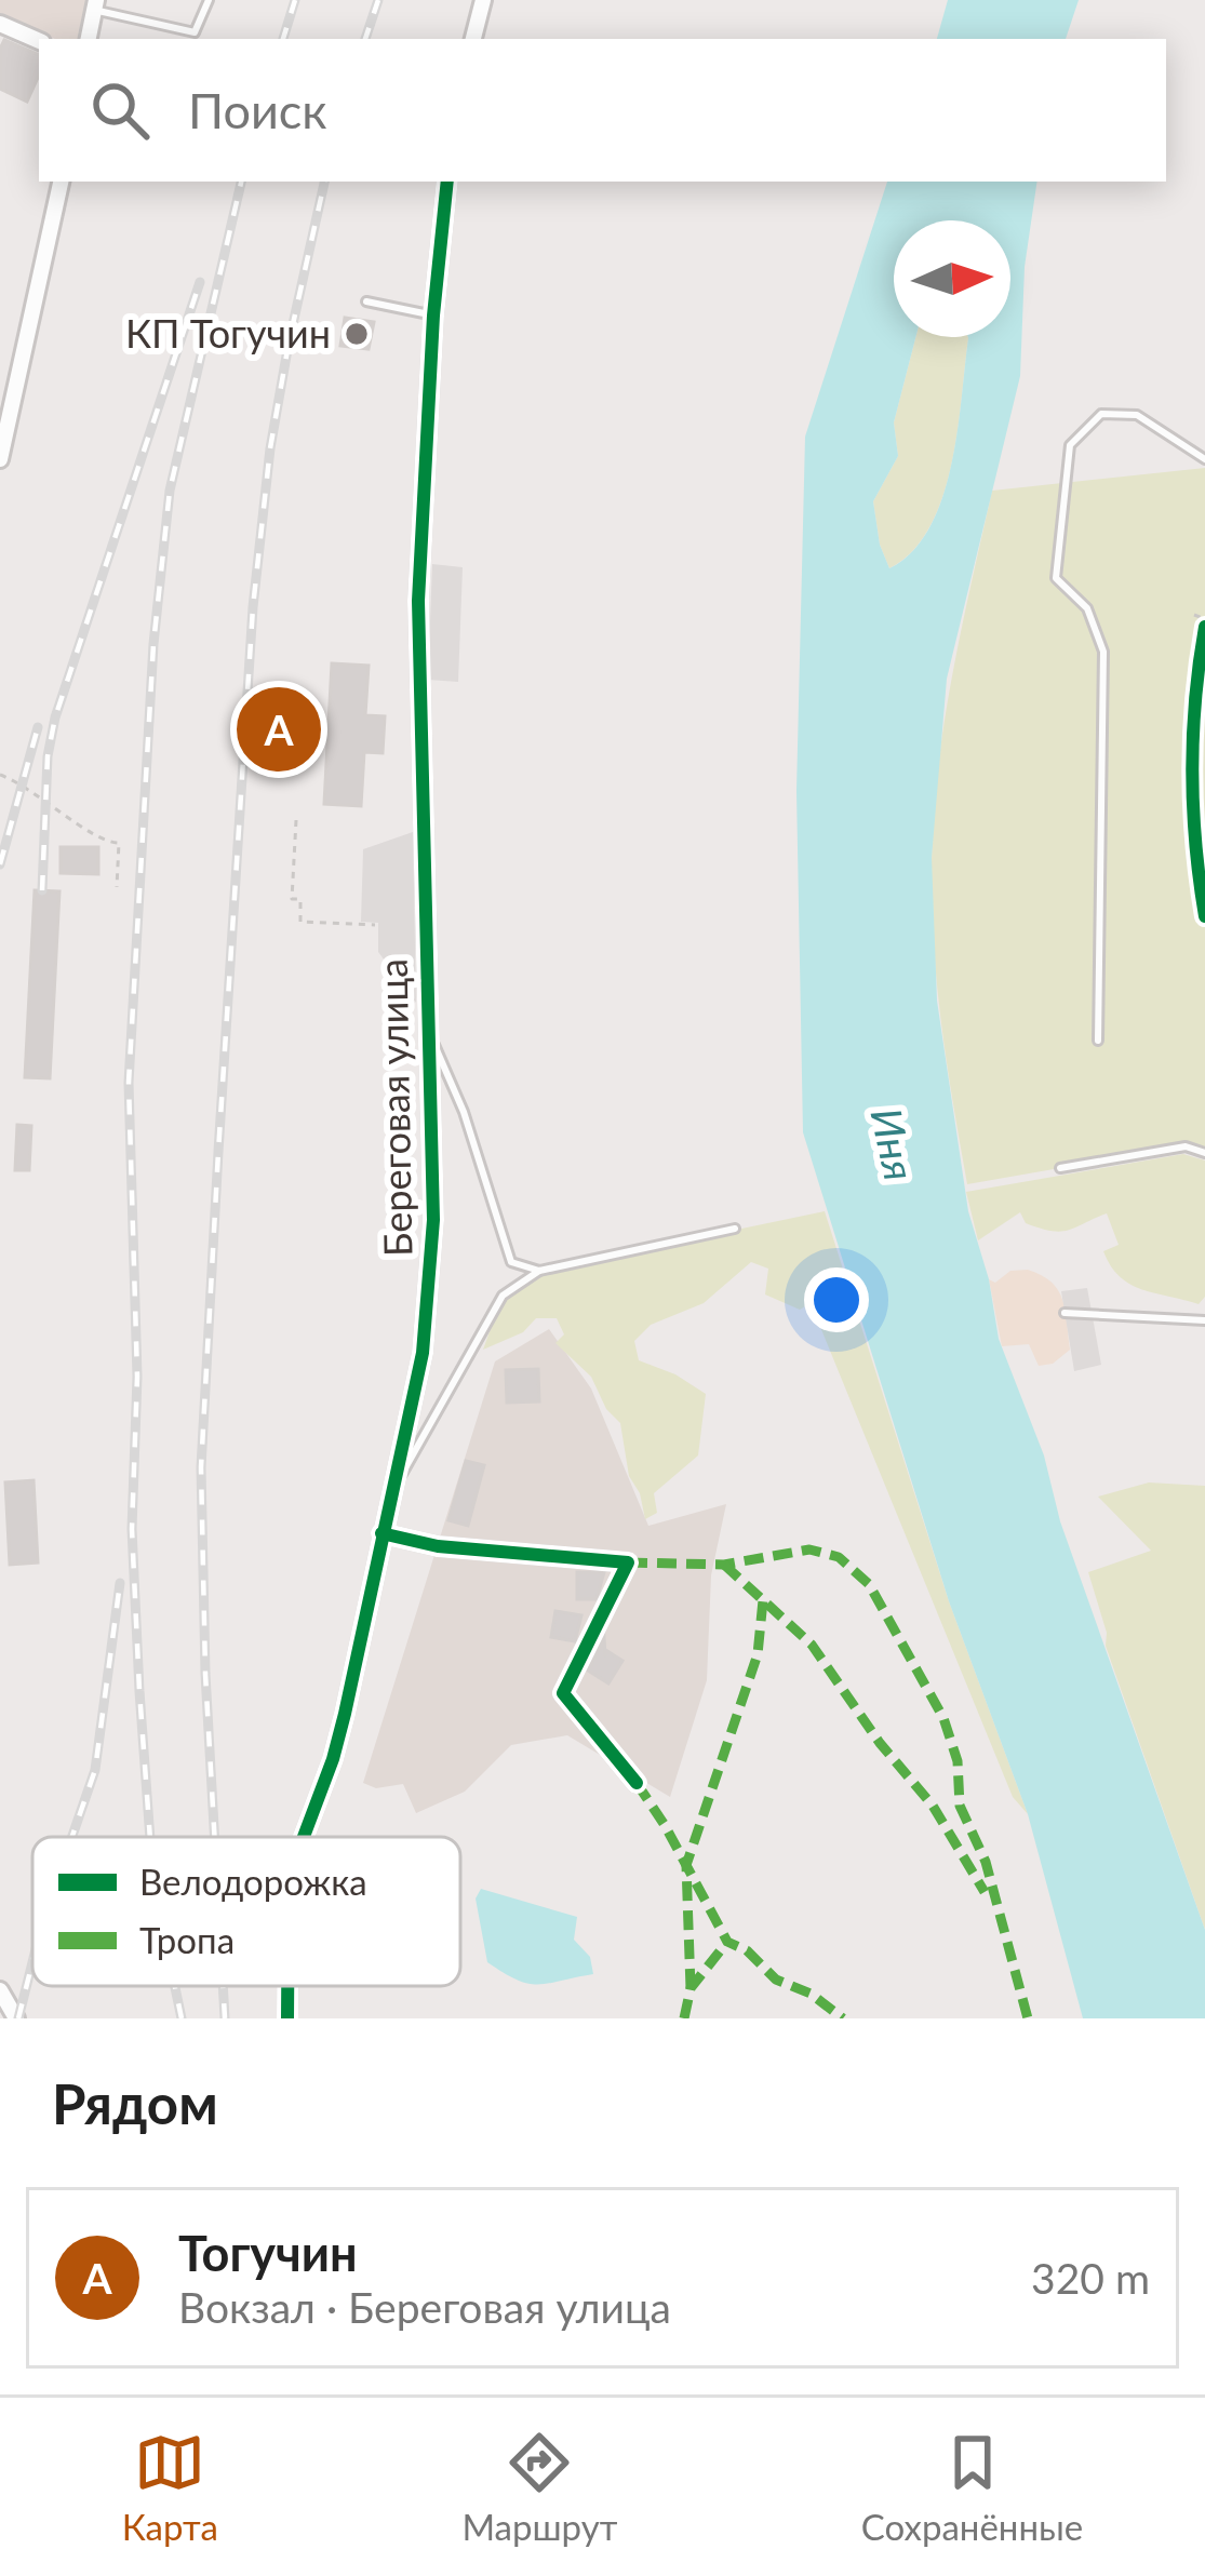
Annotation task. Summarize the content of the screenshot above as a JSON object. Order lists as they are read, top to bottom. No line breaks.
{"streets":{"street":["Береговая улица"]},"water":["Иня"],"places":["КП Тогучин"],"legend":["Велодорожка","Тропа"],"north":"right","page":{"search":"Поиск","pins":"A","heading":"Рядом","list":[{"mark":"A","name":"Тогучин","note":"Вокзал · Береговая улица","value":"320 m"}],"nav":["Карта","Маршрут","Сохранённые"]}}
